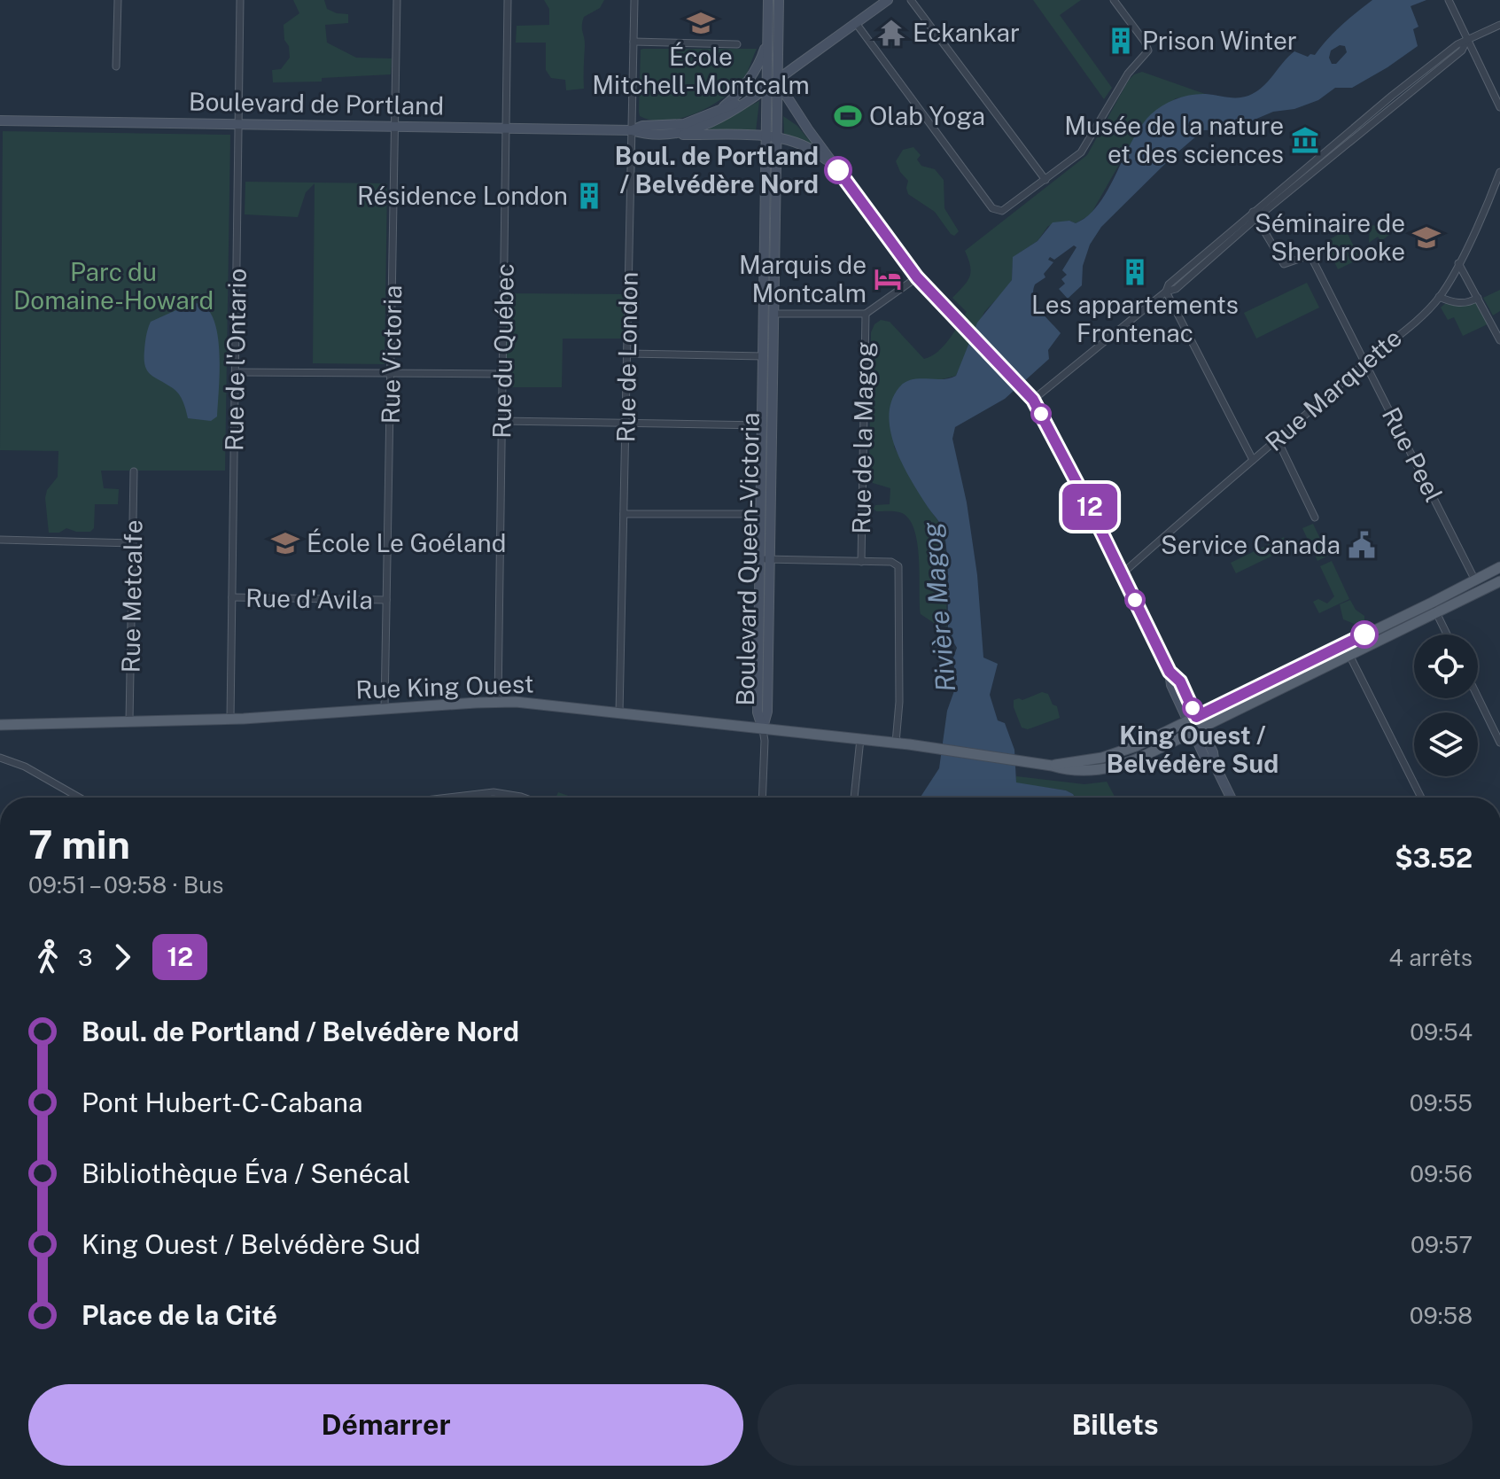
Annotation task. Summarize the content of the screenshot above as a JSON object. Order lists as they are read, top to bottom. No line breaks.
{"streets":{"main road":["Boulevard de Portland","Boulevard Queen-Victoria","Rue King Ouest"],"street":["Rue du Québec","Rue Victoria","Rue de London","Rue de l'Ontario","Rue Marquette","Rue de la Magog","Rue Peel","Rue Metcalfe","Rue d'Avila"]},"crossings":[["Boulevard de Portland","Rue du Québec"],["Boulevard de Portland","Rue Victoria"],["Boulevard de Portland","Rue de London"],["Boulevard de Portland","Rue de l'Ontario"],["Boulevard de Portland","Boulevard Queen-Victoria"],["Rue du Québec","Rue King Ouest"],["Rue Victoria","Rue d'Avila"],["Rue Victoria","Rue King Ouest"],["Rue de London","Rue King Ouest"],["Rue de l'Ontario","Rue d'Avila"],["Rue de l'Ontario","Rue King Ouest"],["Rue Marquette","Rue Peel"],["Boulevard Queen-Victoria","Rue King Ouest"],["Rue Metcalfe","Rue King Ouest"]],"water":["Rivière Magog"],"parks":["Parc du Domaine-Howard"],"places":{"school or university":["École Mitchell-Montcalm","Séminaire de Sherbrooke","École Le Goéland"],"temple":["Eckankar"],"building":["Prison Winter","Résidence London","Les appartements Frontenac"],"sports":["Olab Yoga"],"museum":["Musée de la nature et des sciences"],"other":["Boul. de Portland / Belvédère Nord","King Ouest / Belvédère Sud"],"hotel":["Marquis de Montcalm"],"public building":["Service Canada"]},"lines":["bus line 12"],"page":{"on_map":"12","heading":["7 min","09:51 – 09:58 · Bus","$3.52"],"legs":["3","12","4 arrêts"],"list":[{"name":"Boul. de Portland / Belvédère Nord","value":"09:54"},{"name":"Pont Hubert-C-Cabana","value":"09:55"},{"name":"Bibliothèque Éva / Senécal","value":"09:56"},{"name":"King Ouest / Belvédère Sud","value":"09:57"},{"name":"Place de la Cité","value":"09:58"}],"buttons":["Démarrer","Billets"]}}
